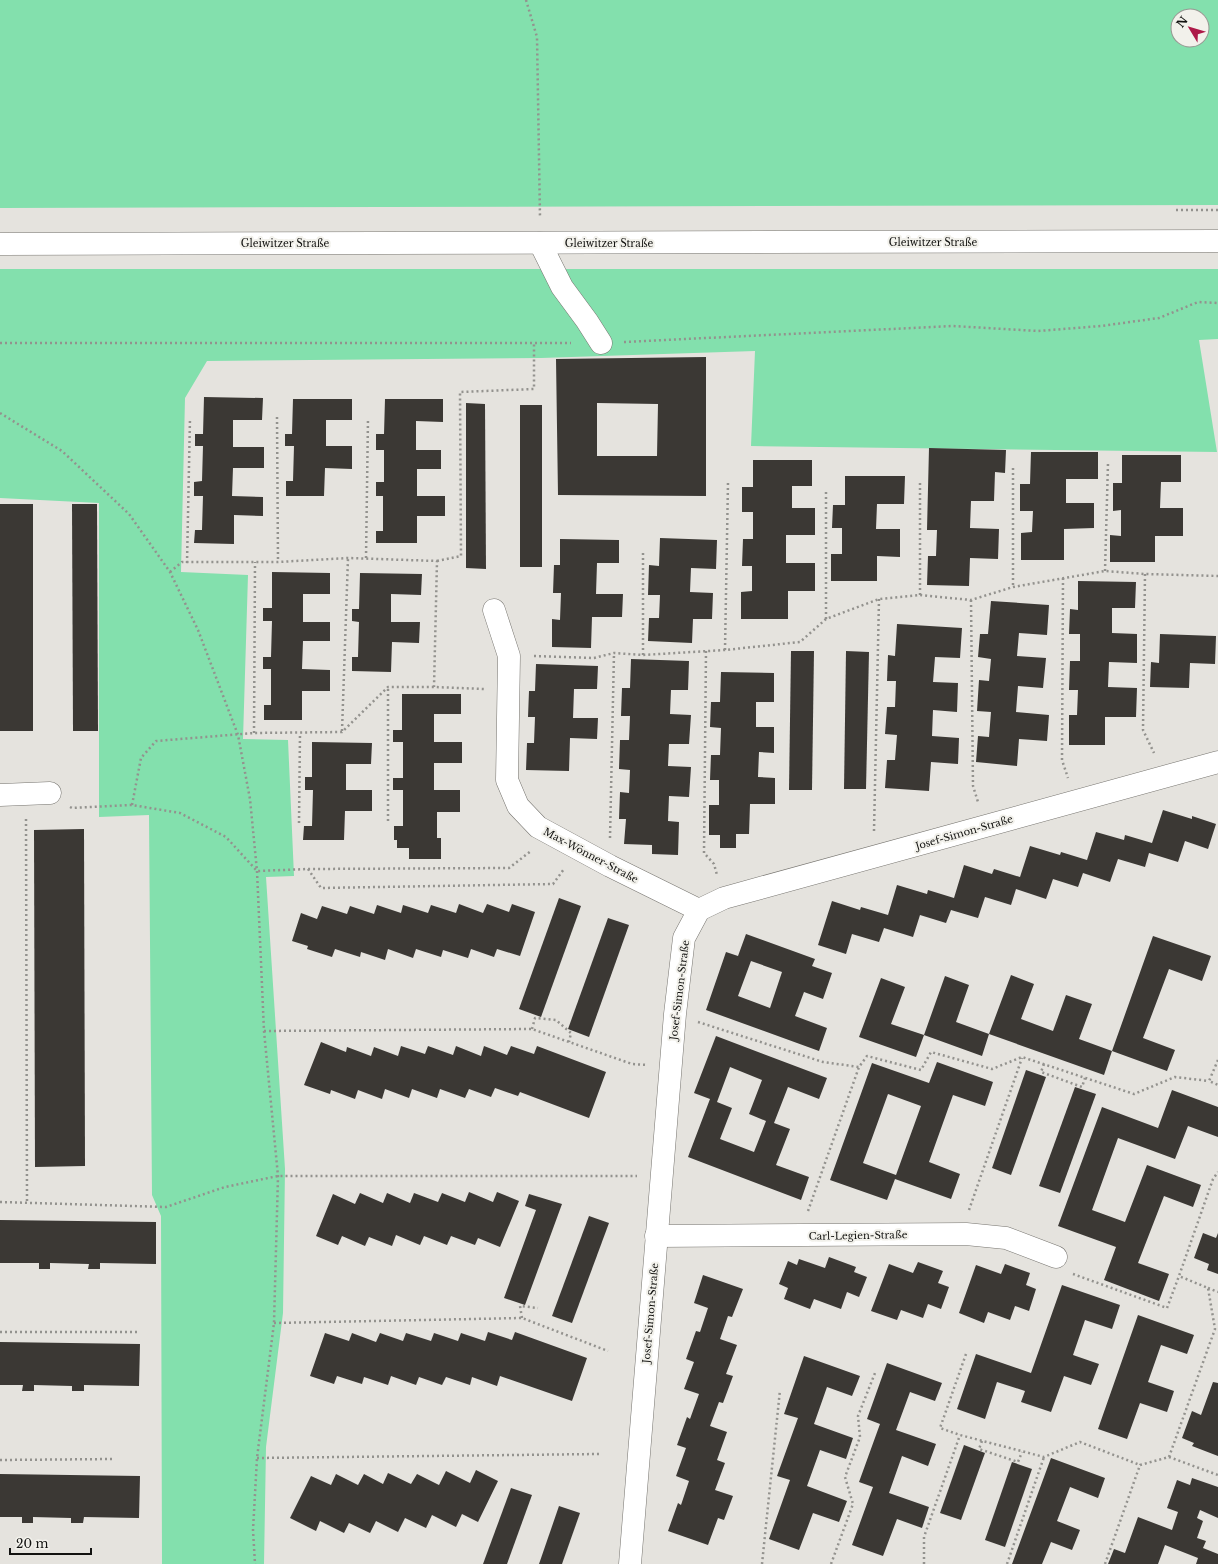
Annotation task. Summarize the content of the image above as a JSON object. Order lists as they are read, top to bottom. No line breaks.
{"streets":{"street":["Gleiwitzer Straße","Josef-Simon-Straße","Max-Wönner-Straße","Carl-Legien-Straße"]},"crossings":[["Josef-Simon-Straße","Max-Wönner-Straße"],["Josef-Simon-Straße","Carl-Legien-Straße"]],"scale_bar":"20 m","north":"top left"}
